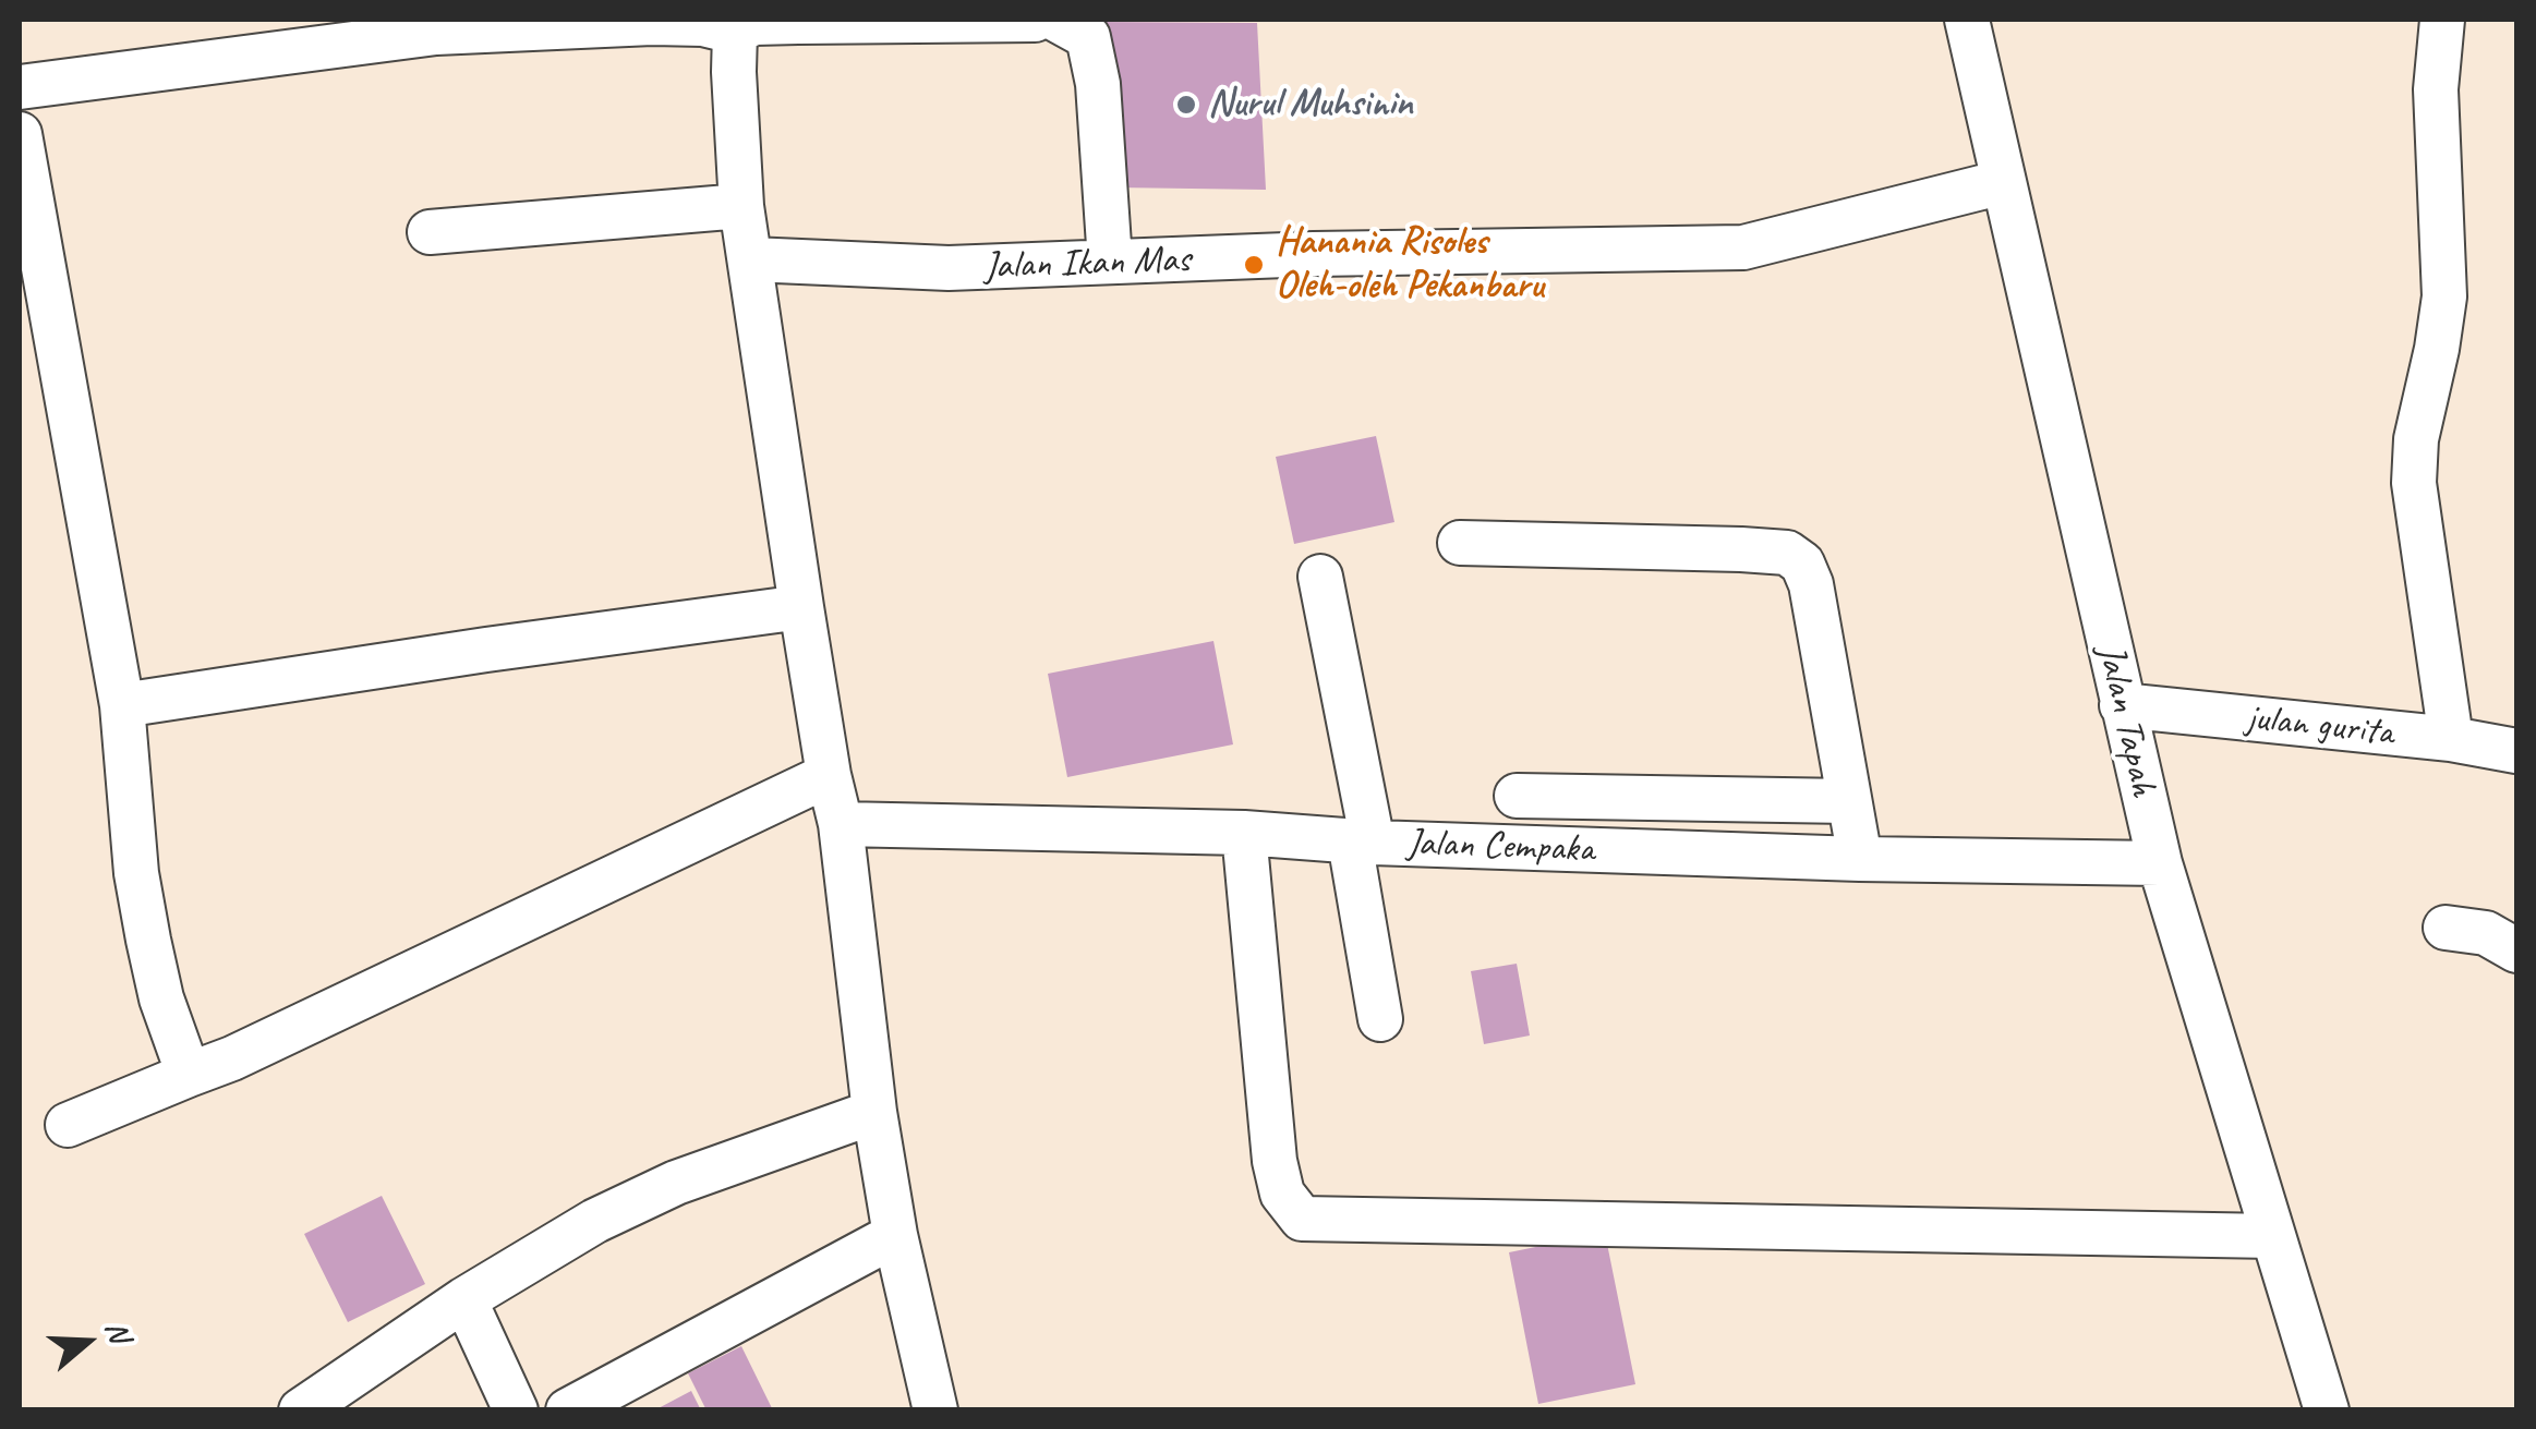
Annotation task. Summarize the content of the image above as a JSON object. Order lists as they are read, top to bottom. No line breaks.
{"streets":{"street":["Jalan Ikan Mas","Jalan Tapah","julan gurita","Jalan Cempaka"]},"crossings":[["Jalan Ikan Mas","Jalan Tapah"],["Jalan Tapah","julan gurita"],["Jalan Tapah","Jalan Cempaka"]],"places":["Nurul Muhsinin","Hanania Risoles Oleh-oleh Pekanbaru"],"north":"right"}
